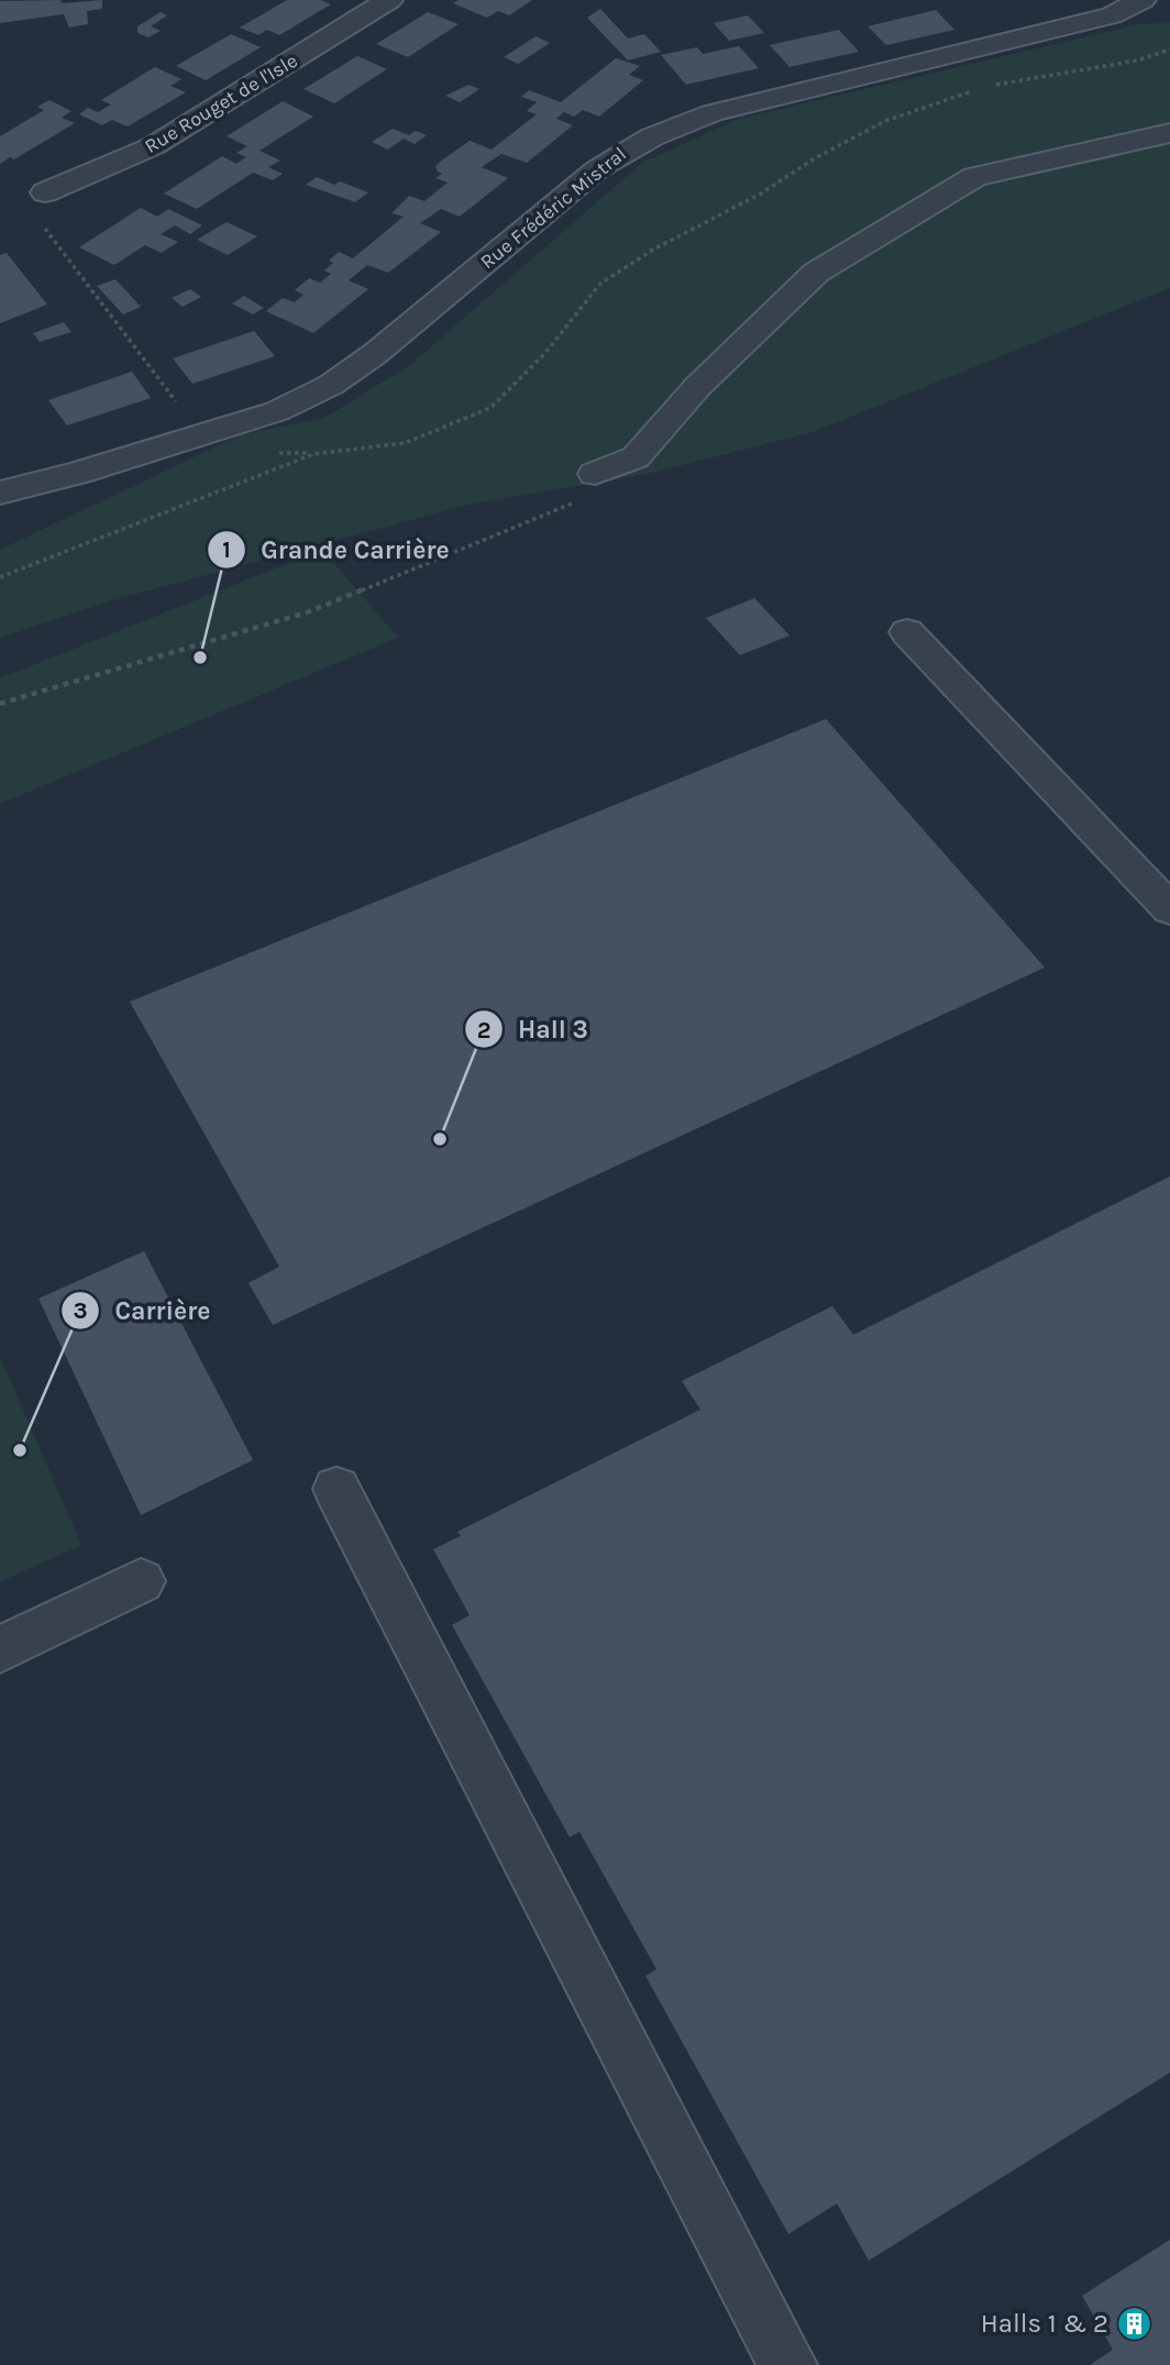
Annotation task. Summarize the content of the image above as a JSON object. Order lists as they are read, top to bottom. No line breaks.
{"streets":{"street":["Rue Rouget de l'Isle","Rue Frédéric Mistral"]},"places":{"other":["Grande Carrière","Hall 3","Carrière"],"building":["Halls 1 & 2"]}}
